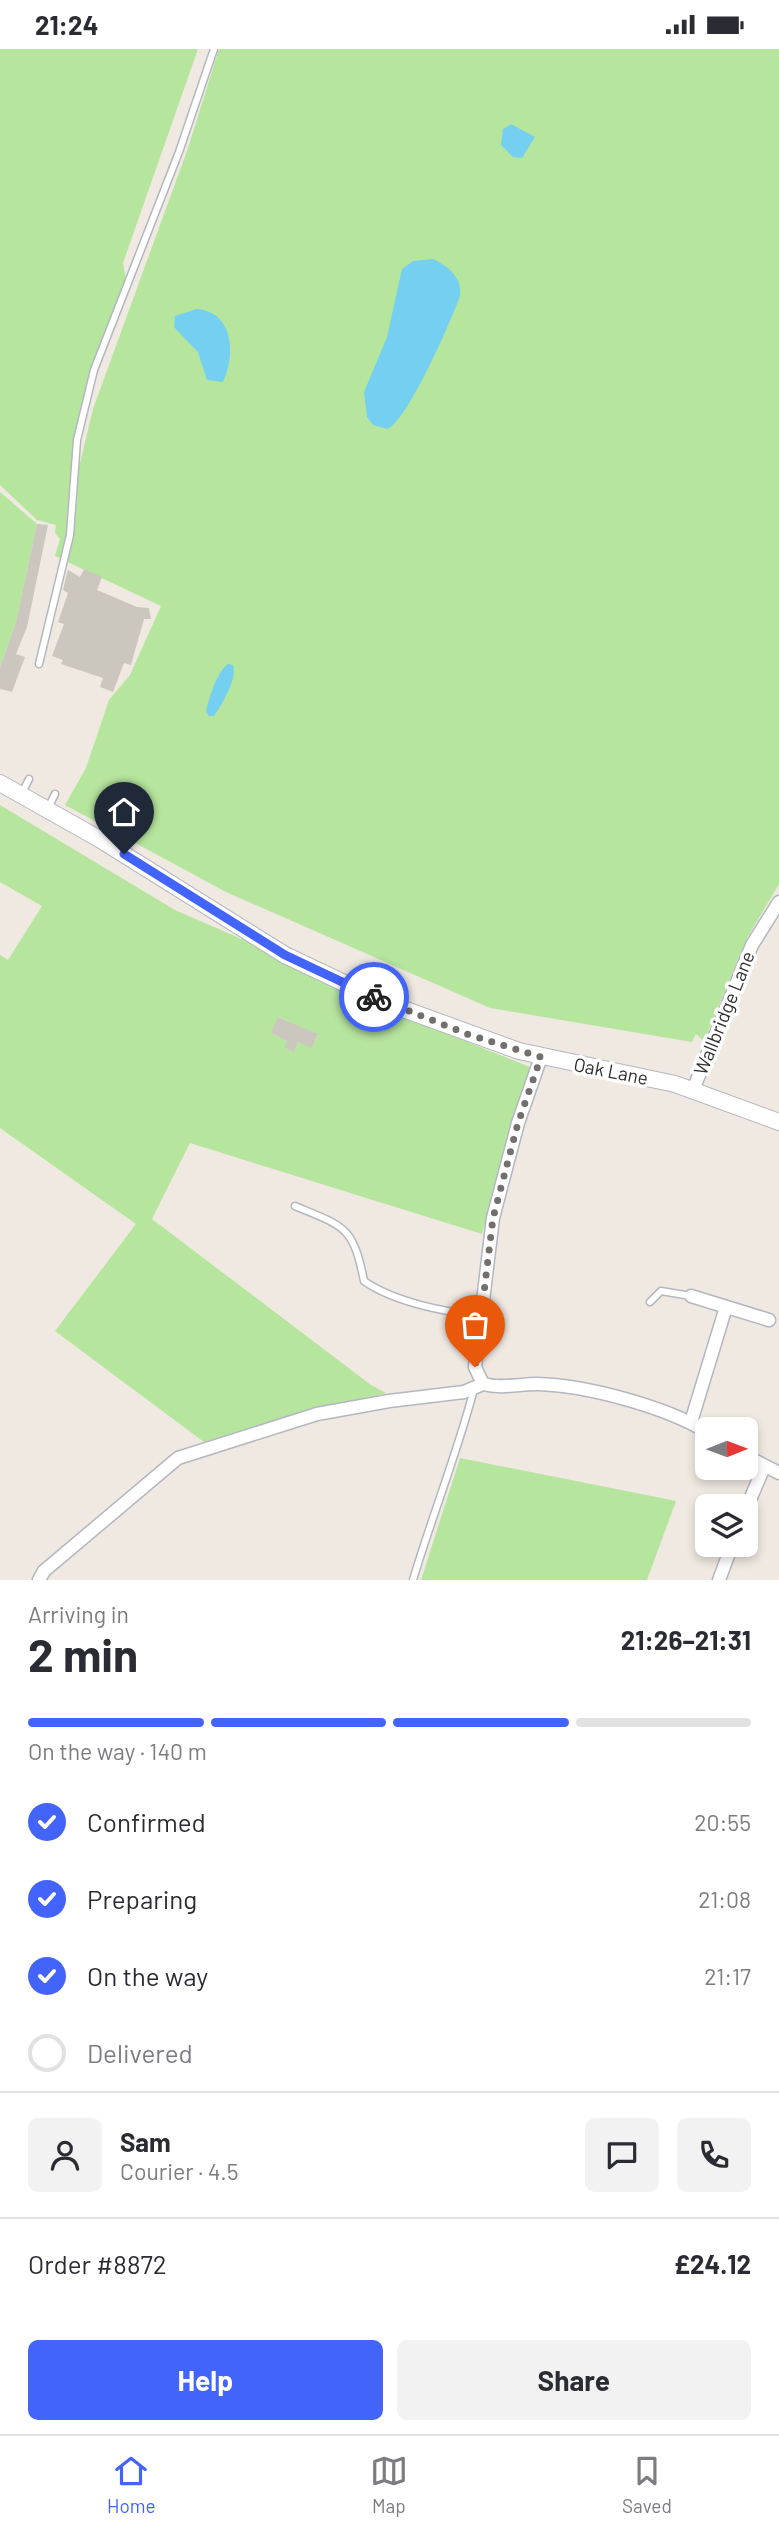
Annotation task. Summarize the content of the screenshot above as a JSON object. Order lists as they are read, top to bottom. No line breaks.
{"streets":{"street":["Wallbridge Lane","Oak Lane"]},"crossings":[["Wallbridge Lane","Oak Lane"]],"north":"right","page":{"status":"21:24","heading":["2 min","Arriving in","21:26–21:31"],"panel":["Sam","Courier · 4.5","Order #8872","£24.12"],"bar":"On the way · 140 m","list":[["Confirmed","20:55"],["Preparing","21:08"],["On the way","21:17"],"Delivered"],"buttons":["Help","Share"],"tabs":["Home","Map","Saved"]}}
